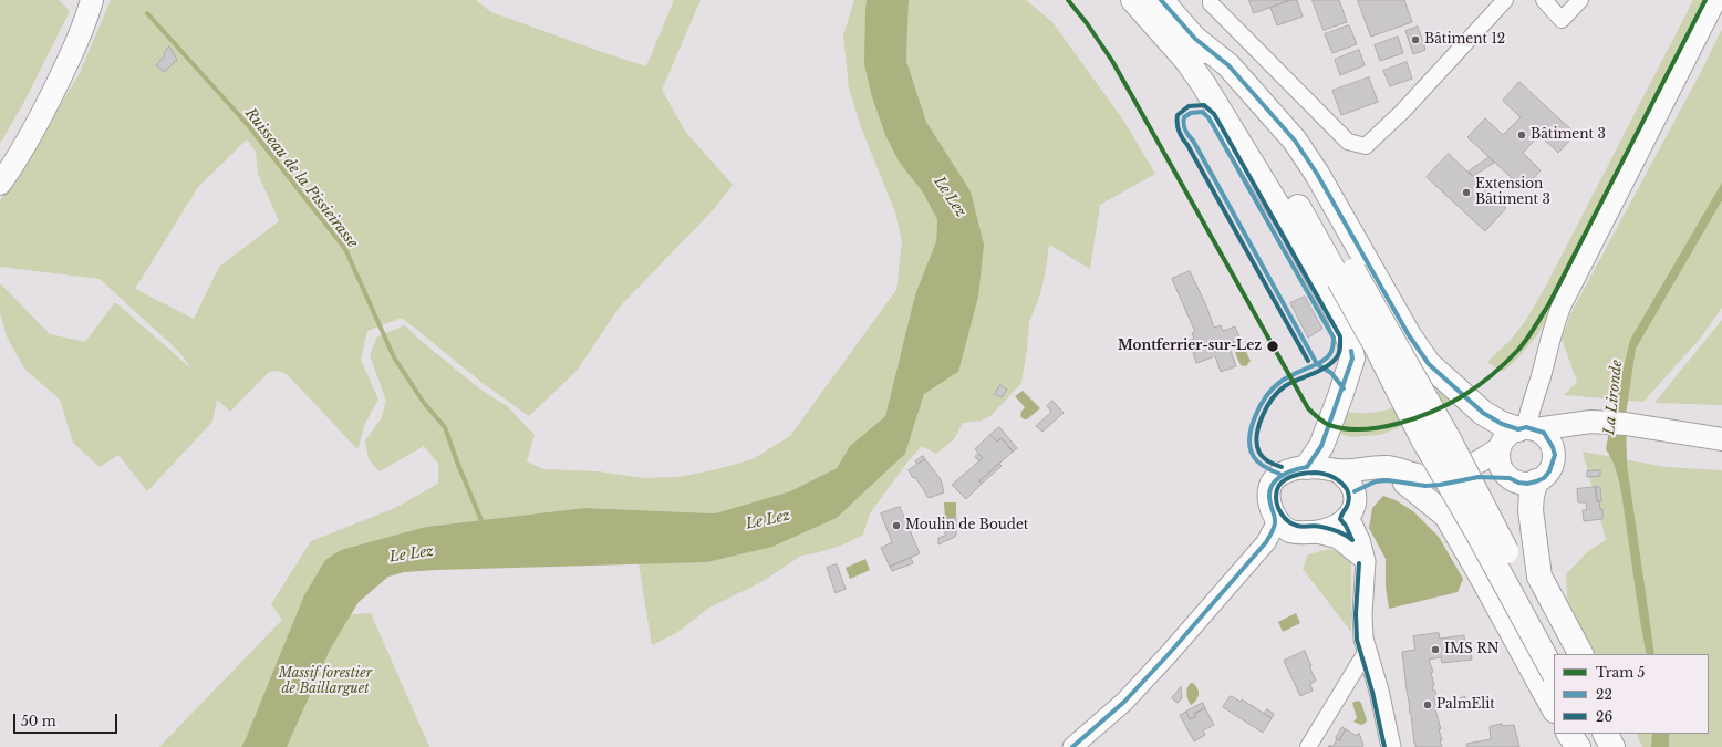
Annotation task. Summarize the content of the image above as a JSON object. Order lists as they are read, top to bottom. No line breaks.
{"water":["Ruisseau de la Pissieirasse","Le Lez","La Lironde"],"parks":["Massif forestier de Baillarguet"],"places":["Bâtiment 12","Bâtiment 3","Extension Bâtiment 3","Montferrier-sur-Lez","Moulin de Boudet","IMS RN","PalmElit"],"lines":["tram line 5","transit line 22","transit line 26"],"legend":["Tram 5","22","26"],"scale_bar":"50 m"}
